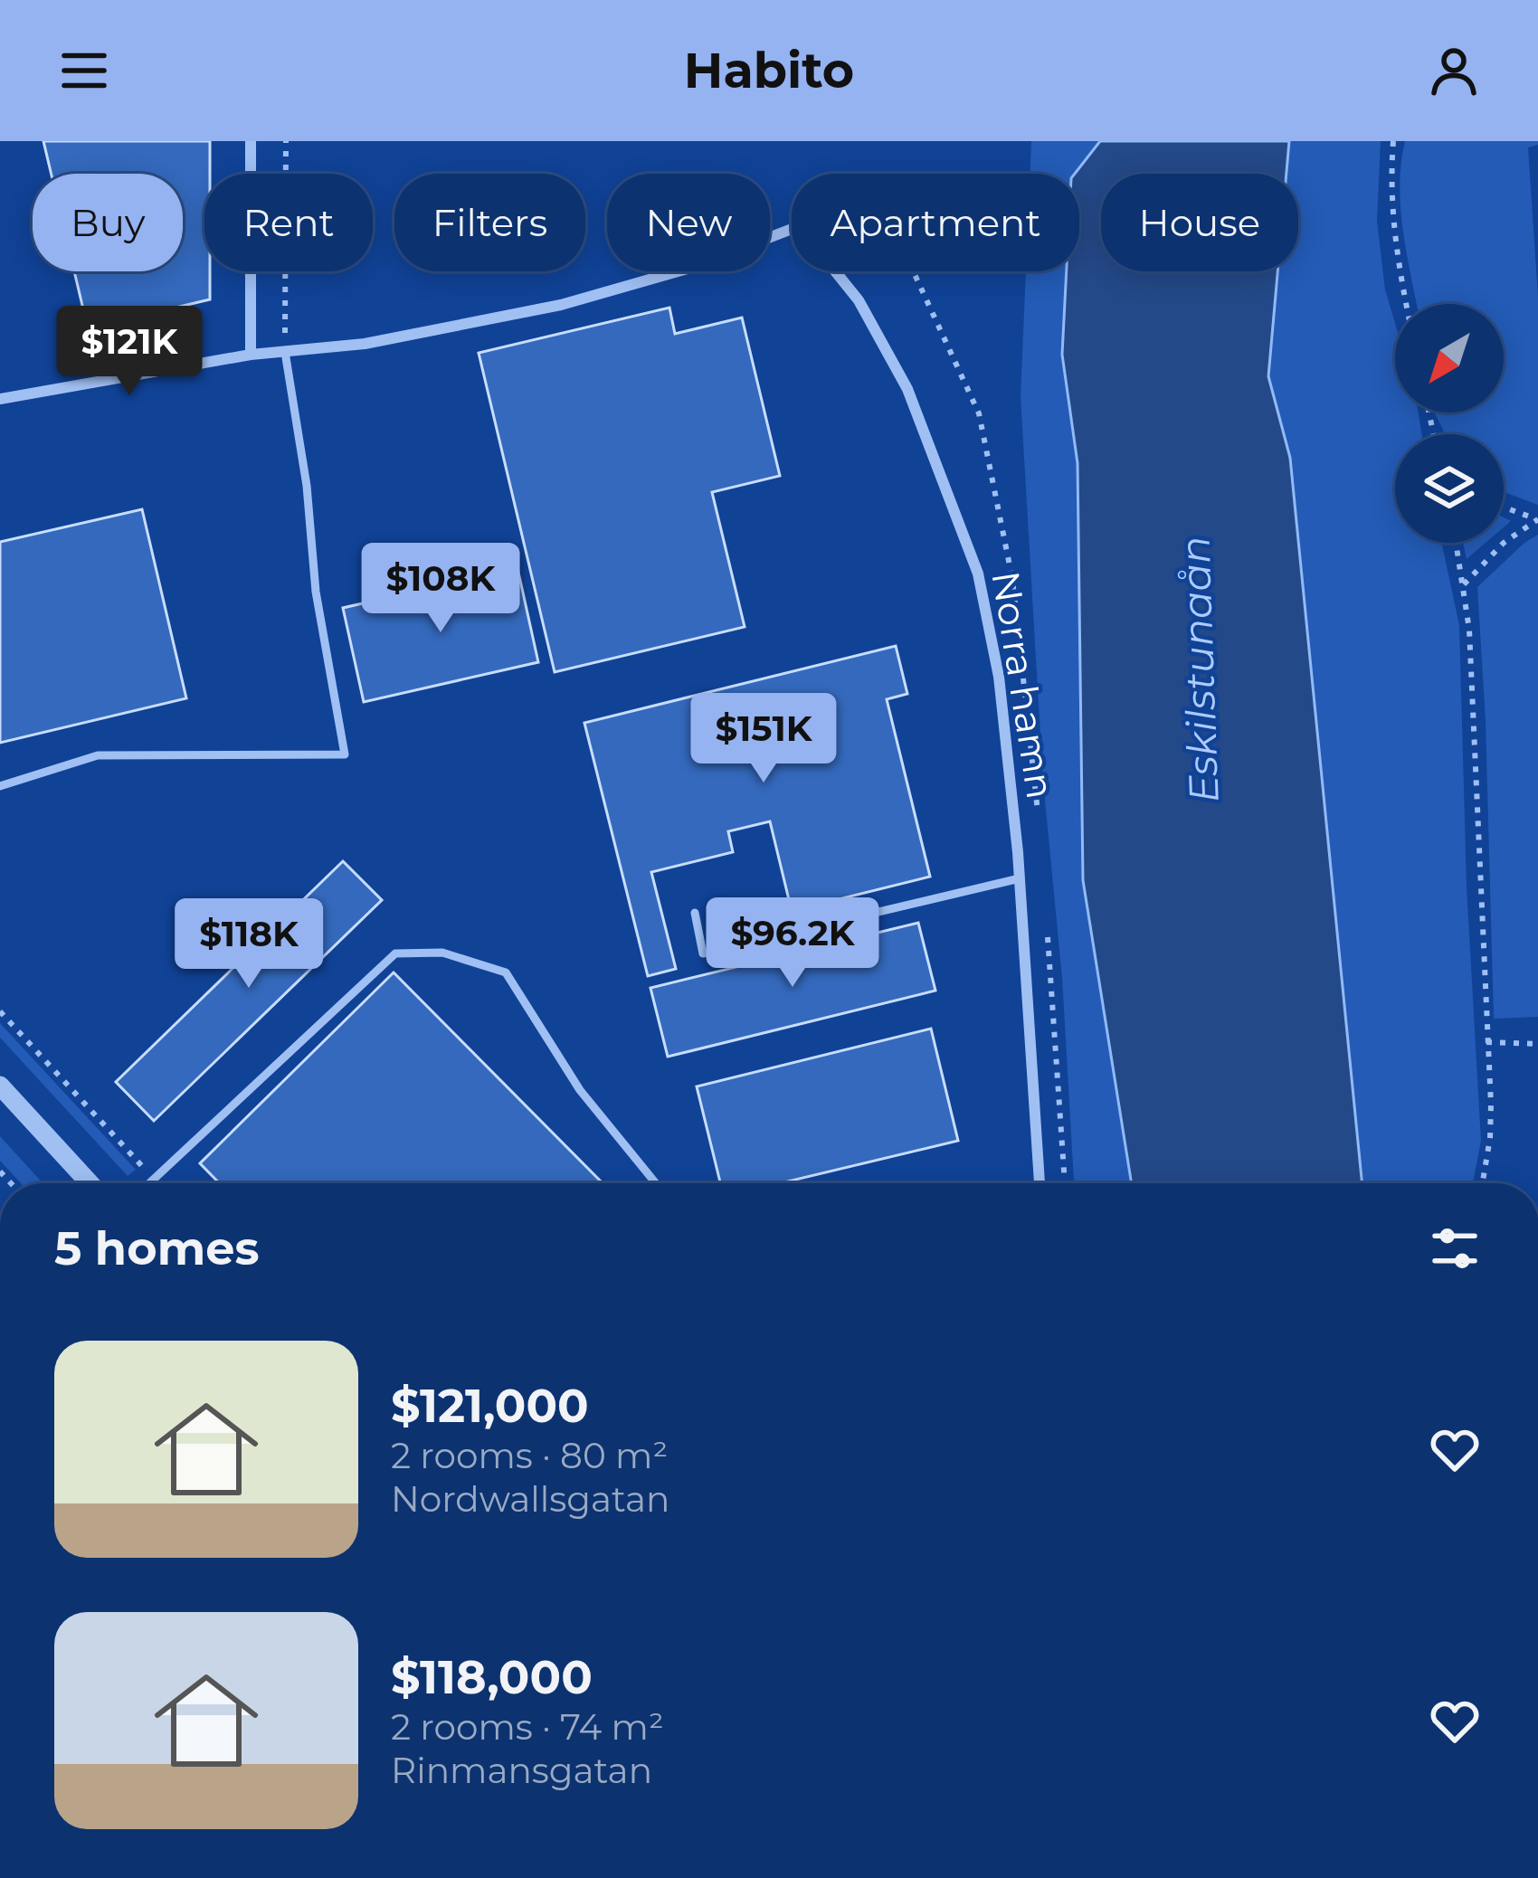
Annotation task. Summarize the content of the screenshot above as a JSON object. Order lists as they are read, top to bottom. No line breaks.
{"streets":{"street":["Norra hamn"]},"water":["Eskilstunaån"],"north":"bottom left","page":{"header":"Habito","chip":["Buy","Rent","Filters","New","Apartment","House"],"price":["$121K","$108K","$151K","$96.2K","$118K"],"heading":"5 homes","list":[{"name":"$121,000","note":"2 rooms · 80 m² · Nordwallsgatan"},{"name":"$118,000","note":"2 rooms · 74 m² · Rinmansgatan"}]}}
